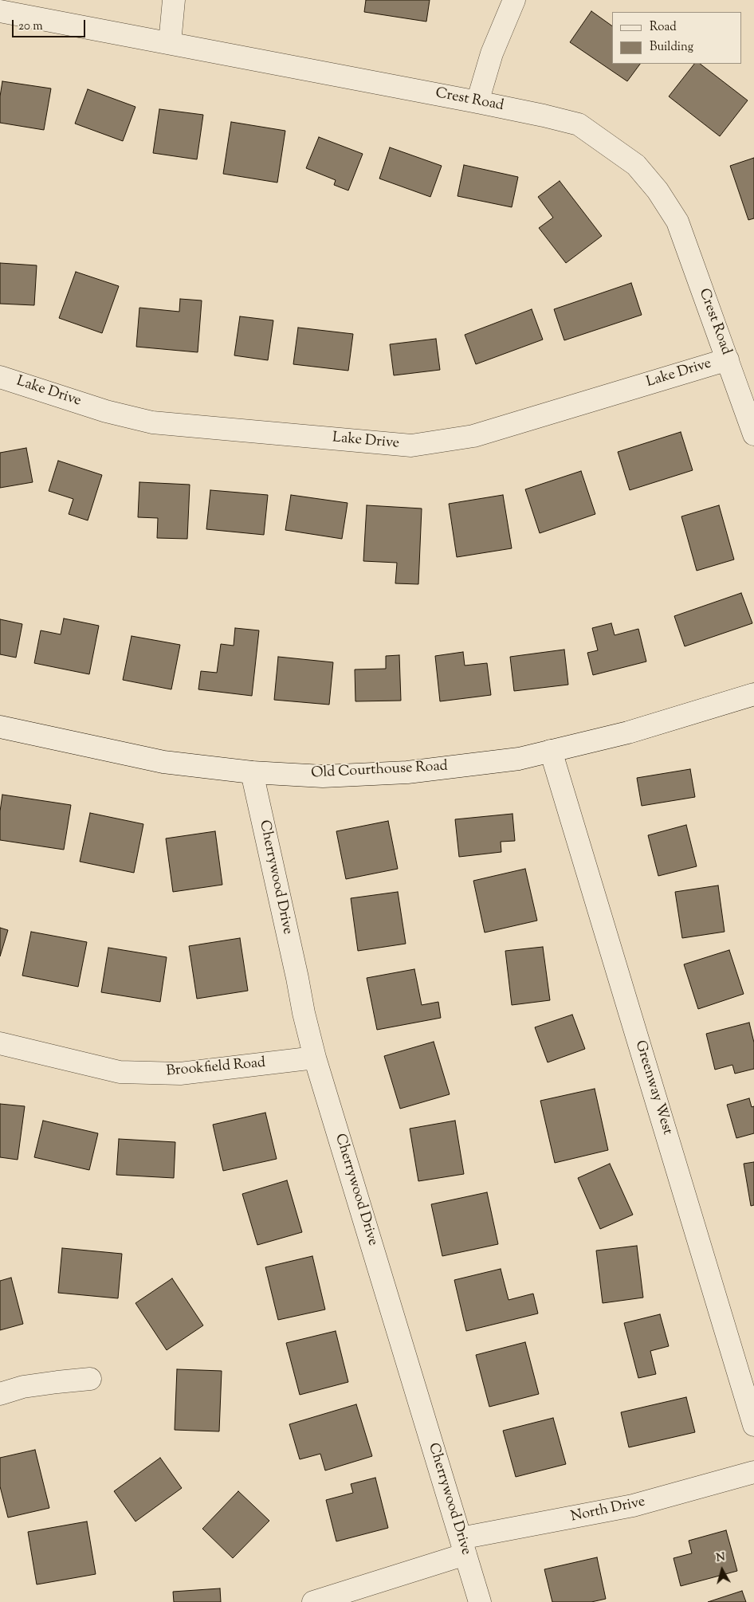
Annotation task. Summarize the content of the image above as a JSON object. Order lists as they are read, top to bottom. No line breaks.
{"streets":{"street":["Crest Road","Lake Drive","Old Courthouse Road","Cherrywood Drive","Brookfield Road","Greenway West","North Drive"]},"crossings":[["Crest Road","Lake Drive"],["Old Courthouse Road","Cherrywood Drive"],["Old Courthouse Road","Greenway West"],["Cherrywood Drive","Brookfield Road"],["Cherrywood Drive","North Drive"]],"legend":["Road","Building"],"scale_bar":"20 m","north":"top"}
